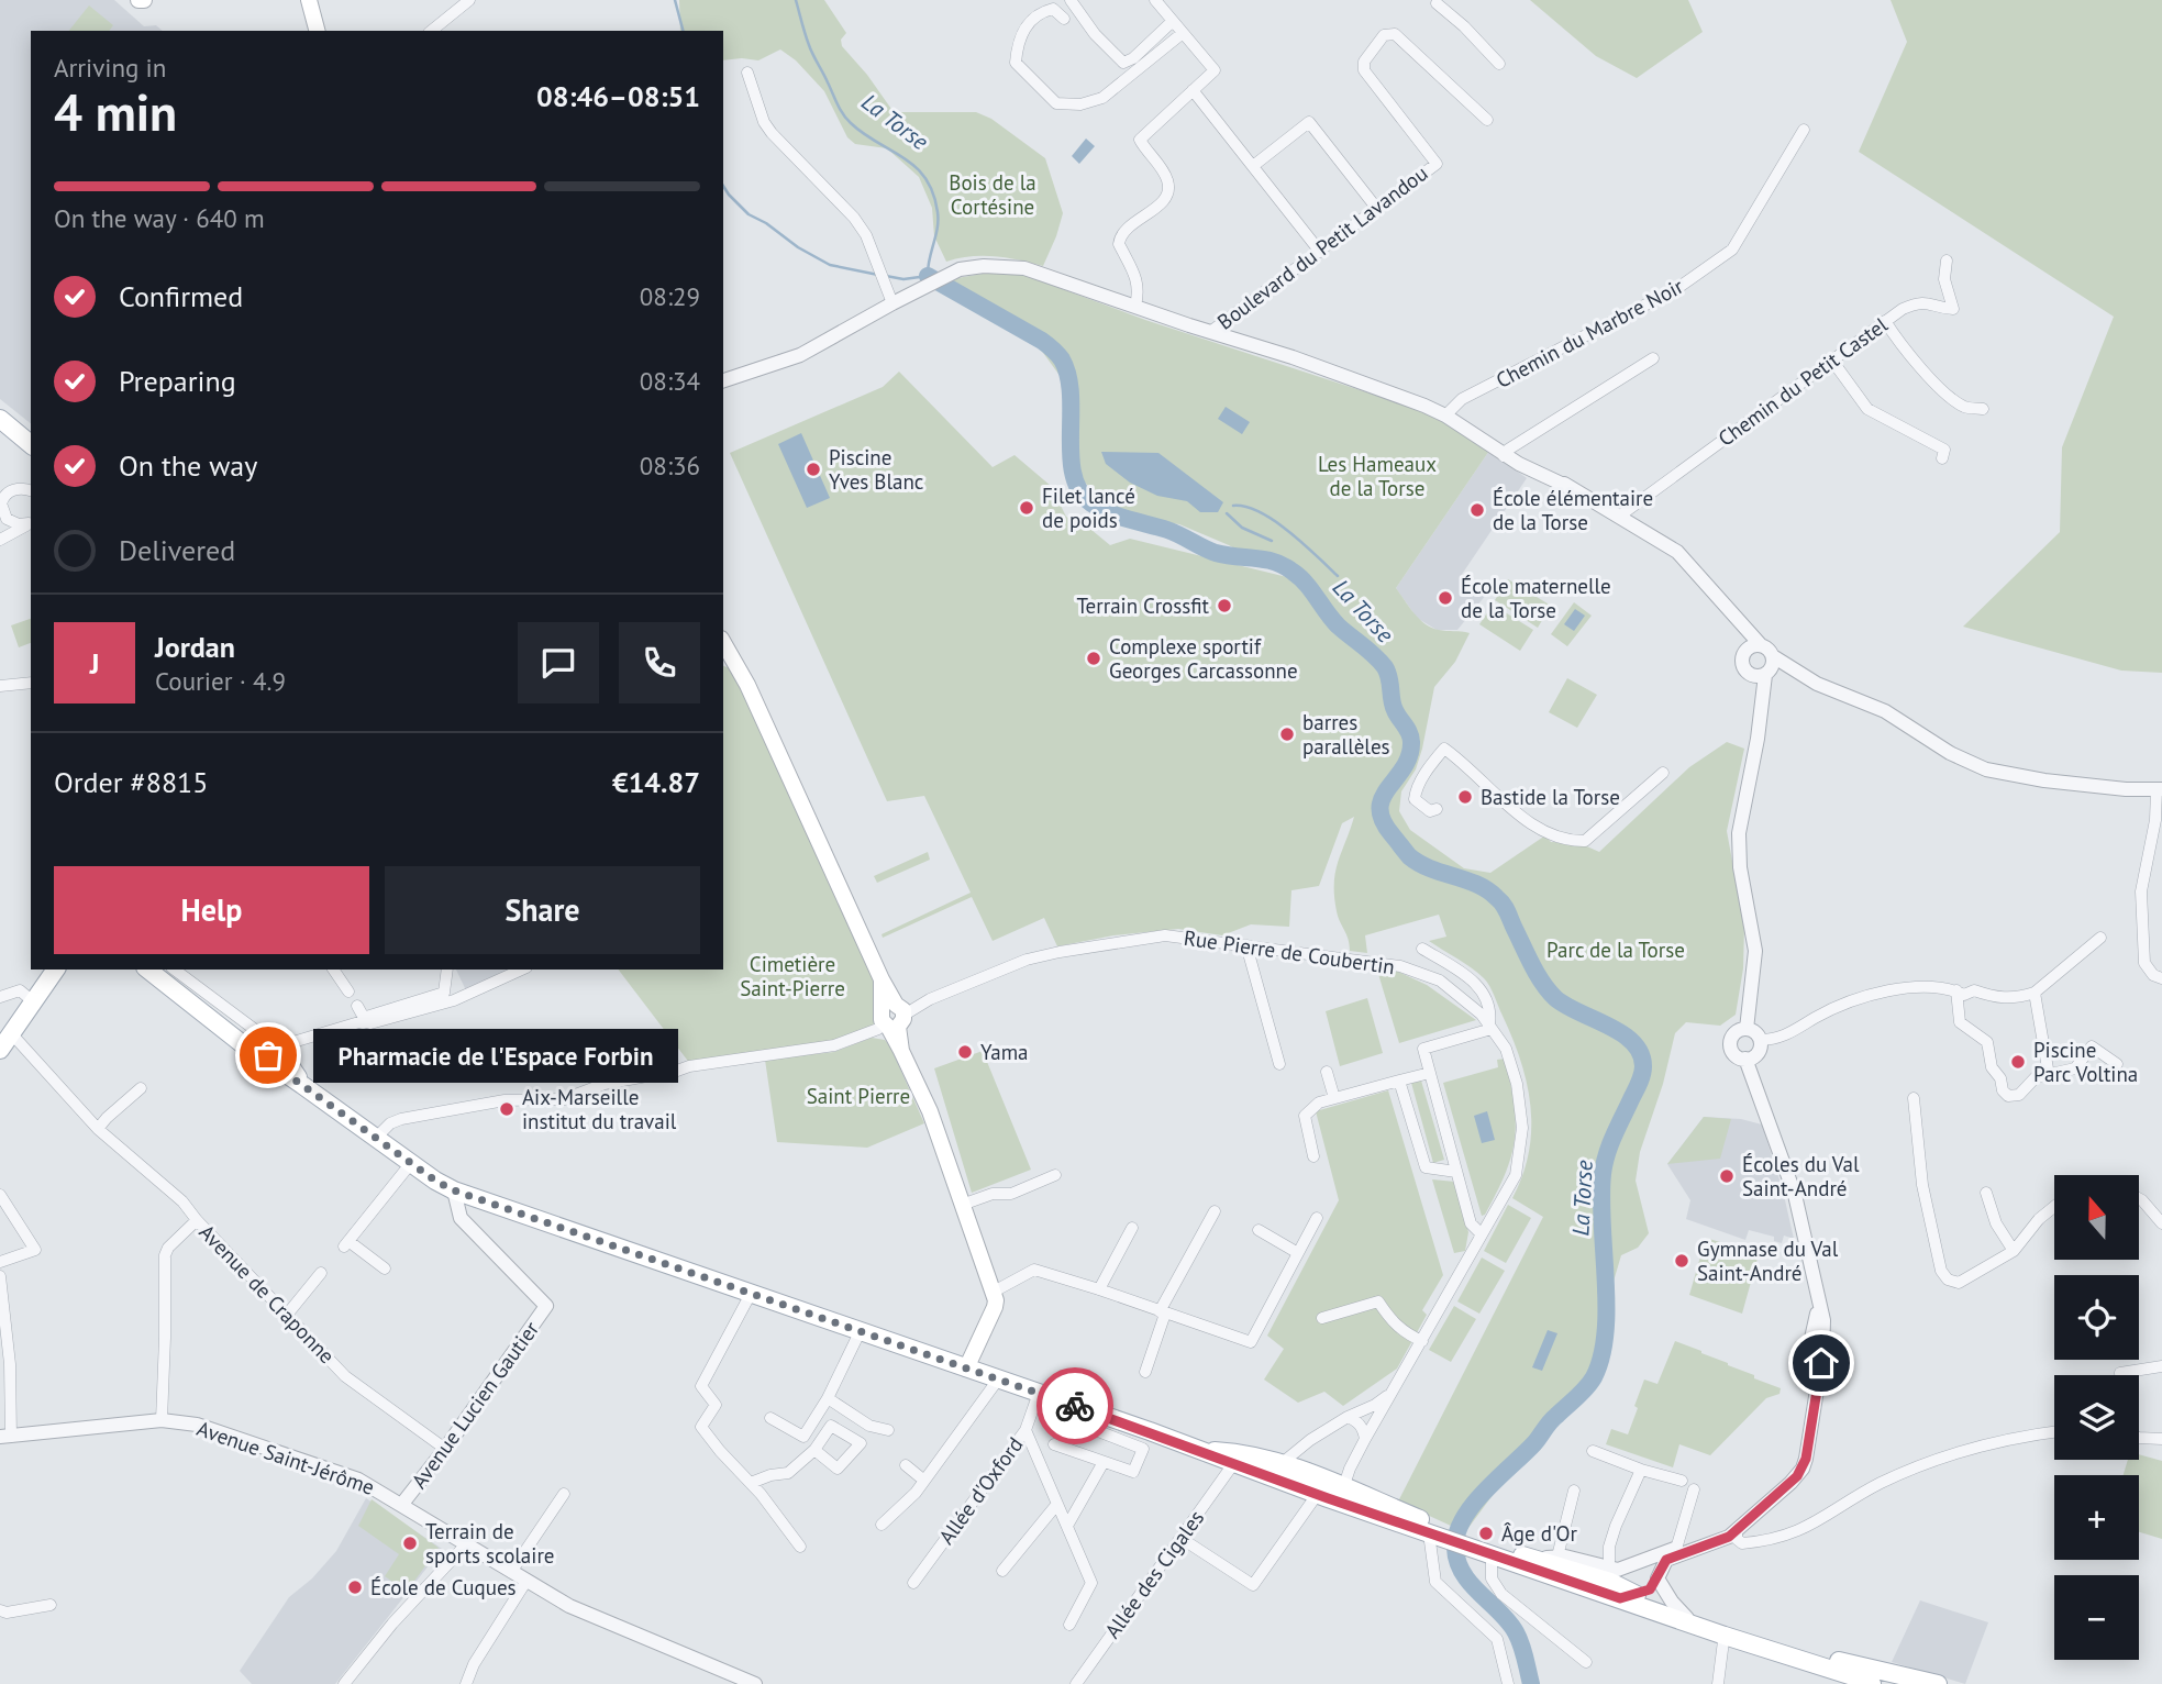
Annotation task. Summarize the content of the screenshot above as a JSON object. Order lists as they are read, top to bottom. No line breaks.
{"streets":{"street":["Boulevard du Petit Lavandou","Chemin du Marbre Noir","Chemin du Petit Castel","Rue Pierre de Coubertin","Avenue de Craponne","Avenue Lucien Gautier","Avenue Saint-Jérôme","Allée d'Oxford","Allée des Cigales"]},"crossings":[["Avenue de Craponne","Avenue Lucien Gautier"],["Avenue Lucien Gautier","Avenue Saint-Jérôme"]],"water":["La Torse"],"parks":["Bois de la Cortésine","Les Hameaux de la Torse","Parc de la Torse","Cimetière Saint-Pierre","Saint Pierre"],"places":["Piscine Yves Blanc","Filet lancé de poids","École élémentaire de la Torse","École maternelle de la Torse","Terrain Crossfit","Complexe sportif Georges Carcassonne","barres parallèles","Bastide la Torse","Yama","Pharmacie de l'Espace Forbin","Piscine Parc Voltina","Aix-Marseille institut du travail","Écoles du Val Saint-André","Gymnase du Val Saint-André","Âge d'Or","Terrain de sports scolaire","École de Cuques"],"north":"top","page":{"heading":["4 min","Arriving in","08:46–08:51"],"panel":["Jordan","Courier · 4.9","Order #8815","€14.87"],"bar":"On the way · 640 m","list":[["Confirmed","08:29"],["Preparing","08:34"],["On the way","08:36"],"Delivered"],"round":"J","buttons":["Help","Share"],"bubble":"Pharmacie de l'Espace Forbin","map_buttons":["+","−"]}}
